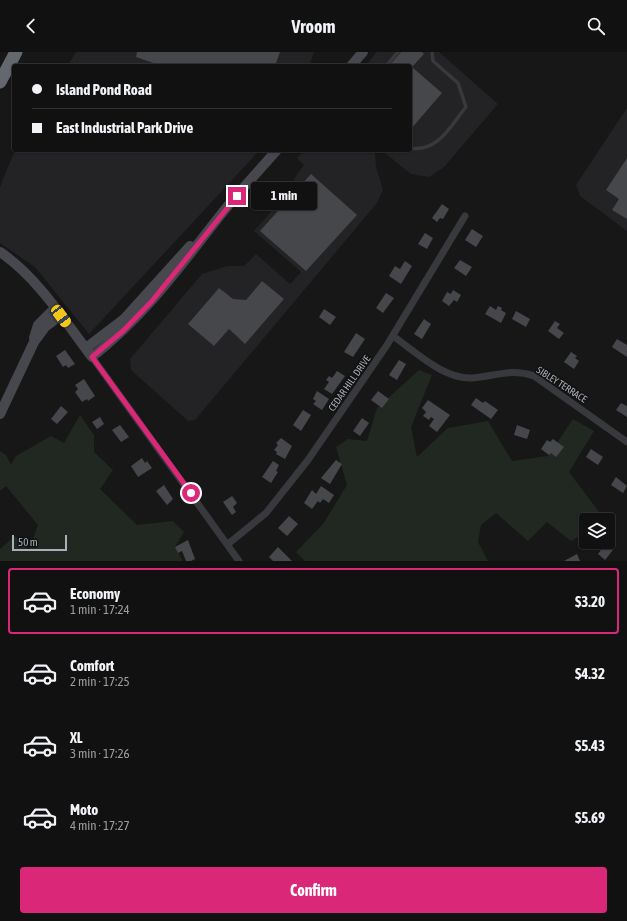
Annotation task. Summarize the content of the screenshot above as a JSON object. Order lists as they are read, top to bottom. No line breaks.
{"streets":{"street":["CEDAR HILL DRIVE","SIBLEY TERRACE"]},"crossings":[["CEDAR HILL DRIVE","SIBLEY TERRACE"]],"scale_bar":"50 m","page":{"header":"Vroom","banner":["Island Pond Road","East Industrial Park Drive"],"bubble":"1 min","scale":"50 m","list":[{"name":"Economy","note":"1 min · 17:24","value":"$3.20"},{"name":"Comfort","note":"2 min · 17:25","value":"$4.32"},{"name":"XL","note":"3 min · 17:26","value":"$5.43"},{"name":"Moto","note":"4 min · 17:27","value":"$5.69"}],"buttons":"Confirm"}}
